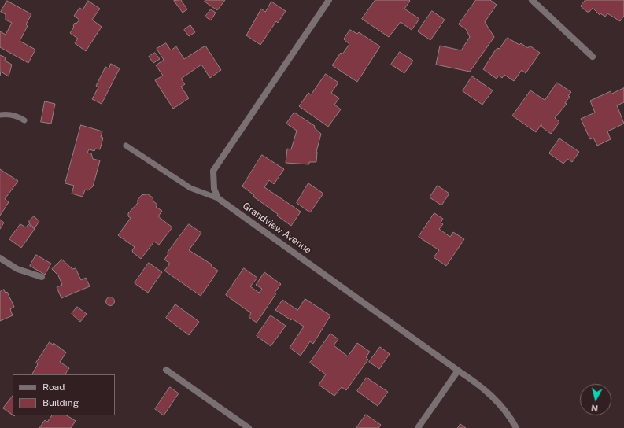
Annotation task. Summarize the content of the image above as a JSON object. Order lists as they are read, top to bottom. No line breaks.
{"streets":{"street":["Grandview Avenue"]},"legend":["Road","Building"],"north":"bottom"}
